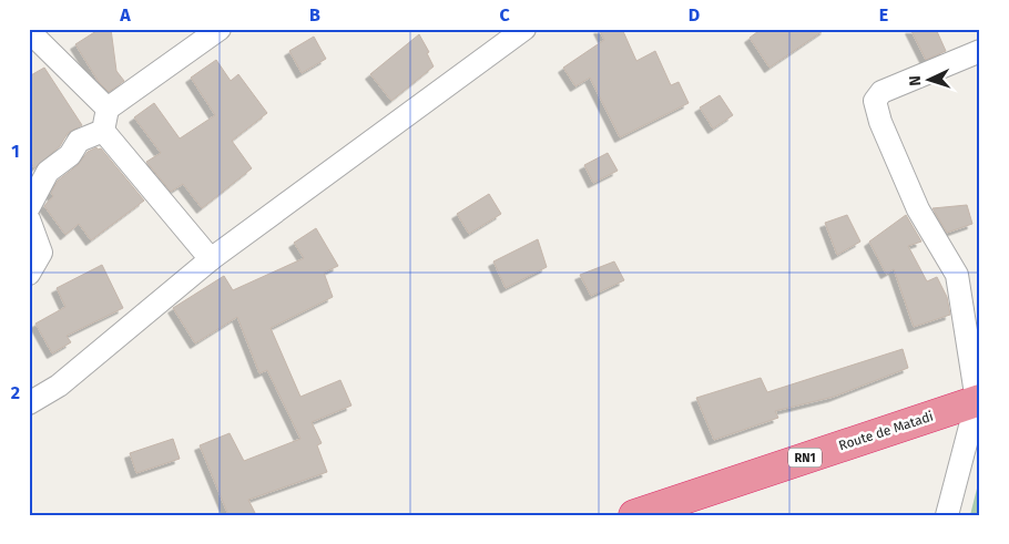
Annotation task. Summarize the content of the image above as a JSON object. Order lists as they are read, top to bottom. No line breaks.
{"streets":{"highway":["Route de Matadi","RN1"]},"north":"left","grid":{"columns":["A","B","C","D","E"],"rows":["1","2"]}}
